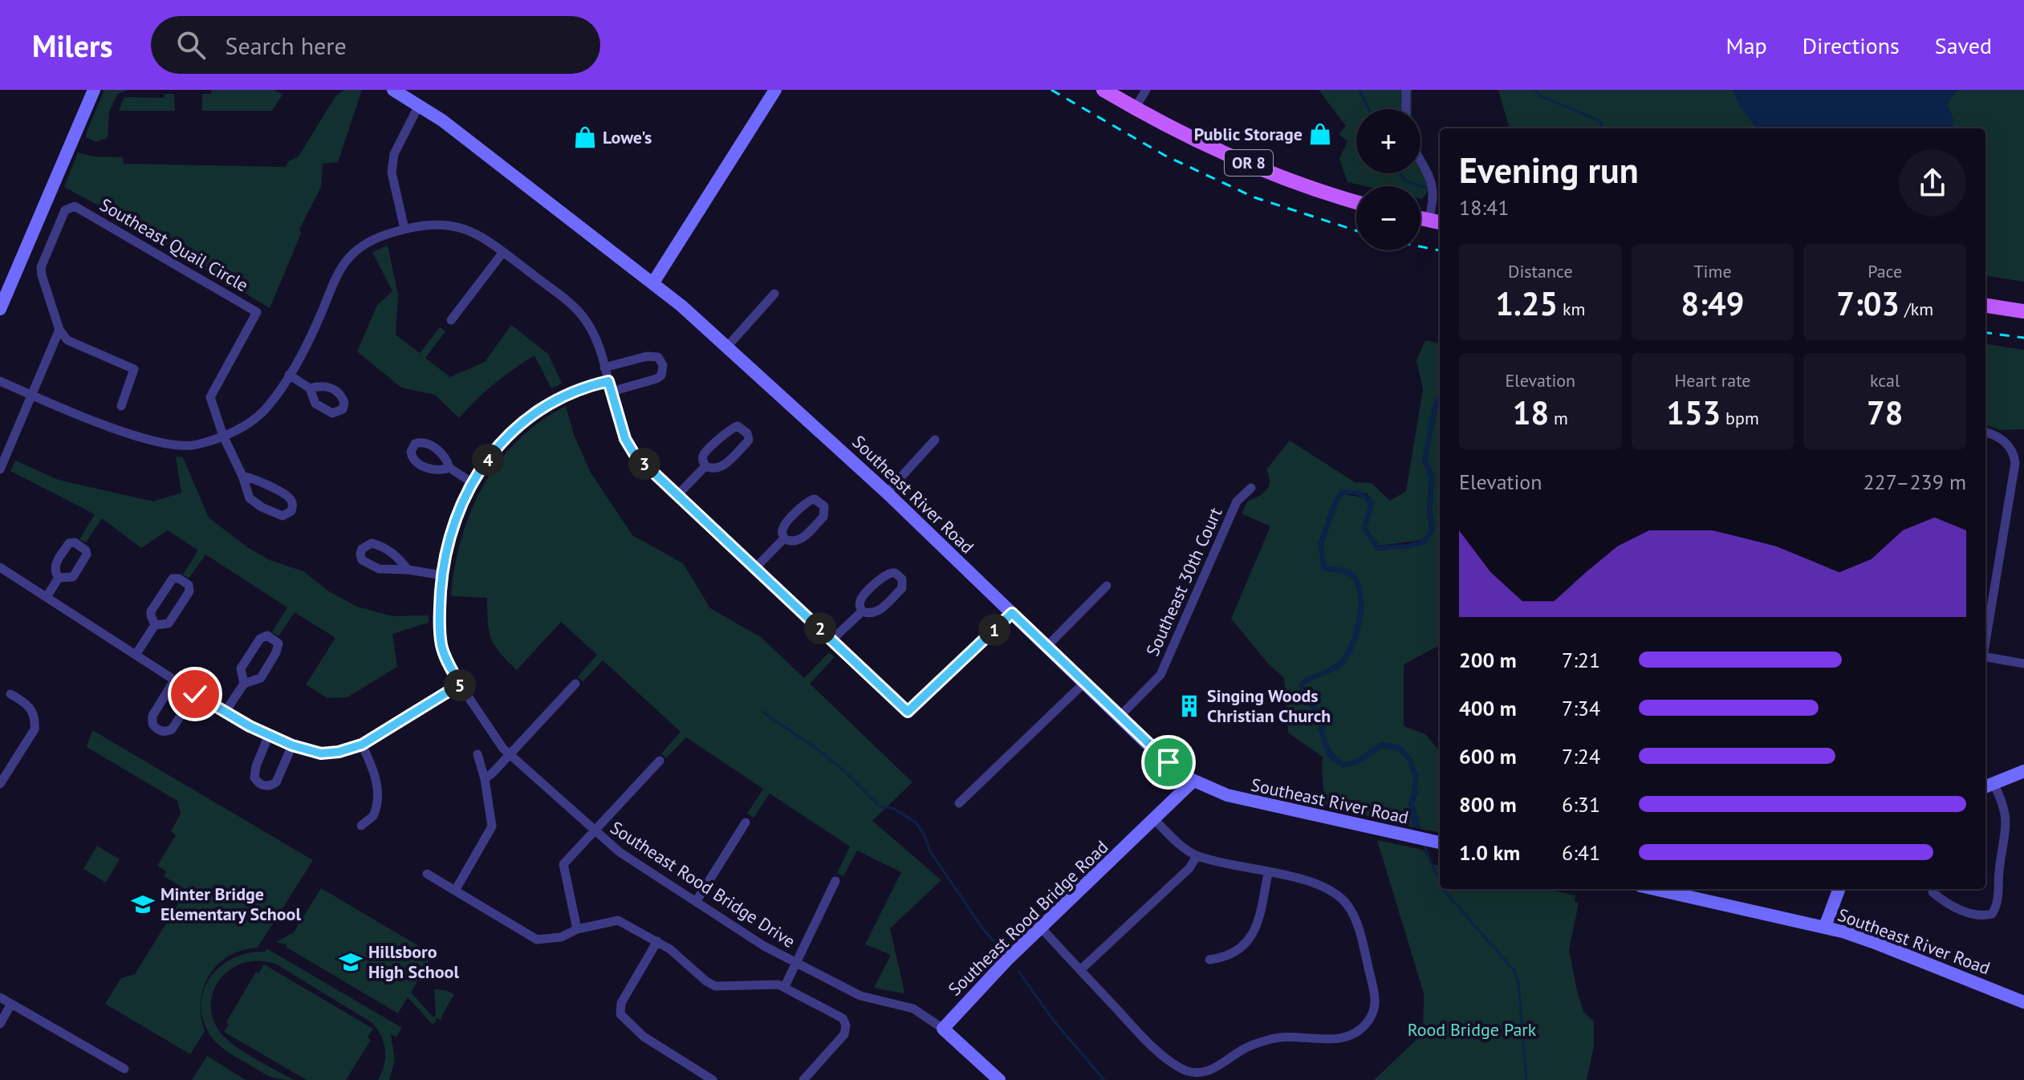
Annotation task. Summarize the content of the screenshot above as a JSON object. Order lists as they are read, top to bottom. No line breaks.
{"streets":{"main road":["OR 8","Southeast River Road","Southeast Rood Bridge Road"],"street":["Southeast Quail Circle","Southeast 30th Court","Southeast Rood Bridge Drive"]},"crossings":[["Southeast River Road","Southeast 30th Court"],["Southeast River Road","Southeast Rood Bridge Road"],["Southeast Rood Bridge Drive","Southeast Rood Bridge Road"]],"parks":["Rood Bridge Park"],"places":{"shop":["Public Storage","Lowe's"],"building":["Singing Woods Christian Church"],"school or university":["Minter Bridge Elementary School","Hillsboro High School"]},"page":{"header":"Milers","search":"Search here","nav":["Map","Directions","Saved"],"map_buttons":["+","−"],"heading":["Evening run","18:41"],"stats":[["Distance","1.25 km"],["Time","8:49"],["Pace","7:03 /km"],["Elevation","18 m"],["Heart rate","153 bpm"],["kcal","78"]],"pins":["4","3","2","1","5"],"chart":["Elevation","227–239 m"],"list":[{"name":"200 m","note":"7:21"},{"name":"400 m","note":"7:34"},{"name":"600 m","note":"7:24"},{"name":"800 m","note":"6:31"},{"name":"1.0 km","note":"6:41"}]}}
